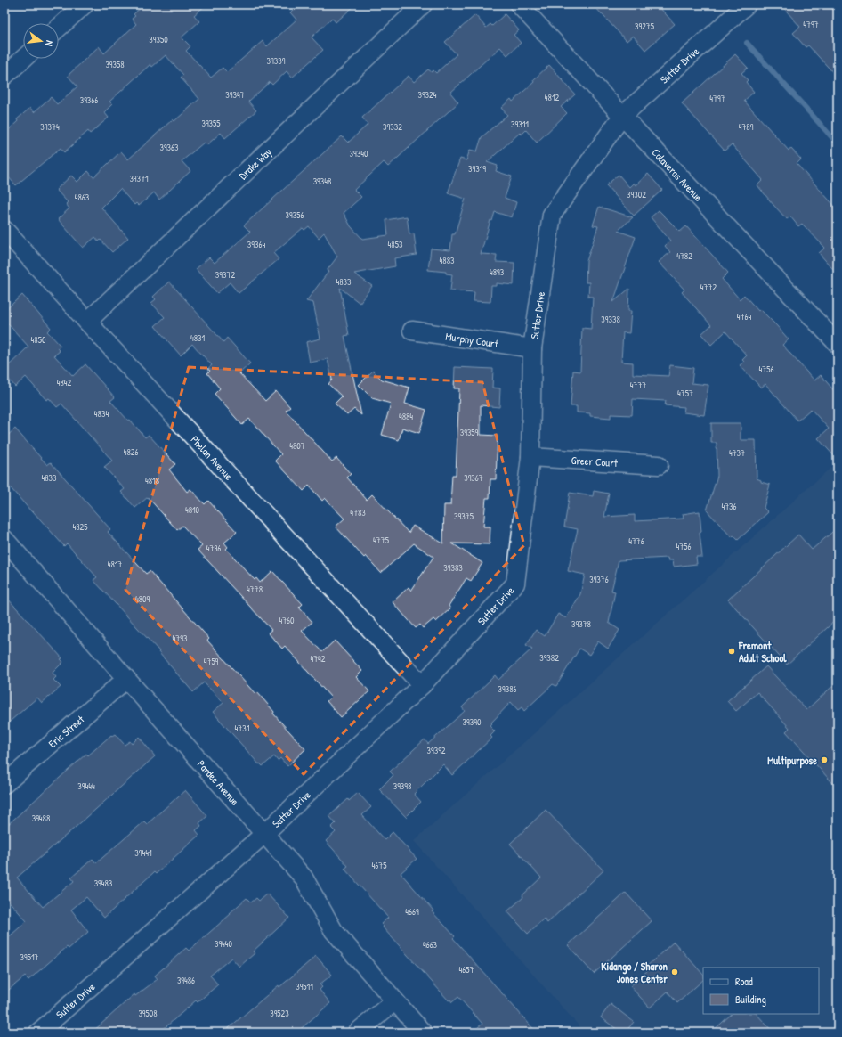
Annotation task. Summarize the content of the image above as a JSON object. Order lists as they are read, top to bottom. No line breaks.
{"streets":{"street":["Sutter Drive","Drake Way","Calaveras Avenue","Murphy Court","Phelan Avenue","Greer Court","Eric Street","Pardee Avenue"]},"crossings":[["Sutter Drive","Calaveras Avenue"],["Sutter Drive","Murphy Court"],["Sutter Drive","Phelan Avenue"],["Sutter Drive","Greer Court"],["Sutter Drive","Pardee Avenue"],["Drake Way","Phelan Avenue"],["Eric Street","Pardee Avenue"]],"places":["Fremont Adult School","Multipurpose","Kidango / Sharon Jones Center"],"house_numbers":["4797","39275","39350","39339","39358","39347","39324","4812","4797","39366","39355","39311","39374","39332","4789","39363","39340","39319","39371","39348","39302","4863","39356","39364","4853","4782","4883","4893","39372","4833","4772","4764","39338","4831","4850","4756","4842","4777","4757","4834","4884","39359","4807","4826","4737","4833","39367","4818","4736","4810","4783","39375","4825","4775","4776","4756","4796","4817","39383","39376","4778","4809","4760","39378","4793","39382","4742","4759","39386","39390","4731","39392","39444","39398","39488","39441","4675","39483","4669","39440","4663","39517","4657","39486","39511","39508","39523"],"legend":["Road","Building"],"north":"right"}
